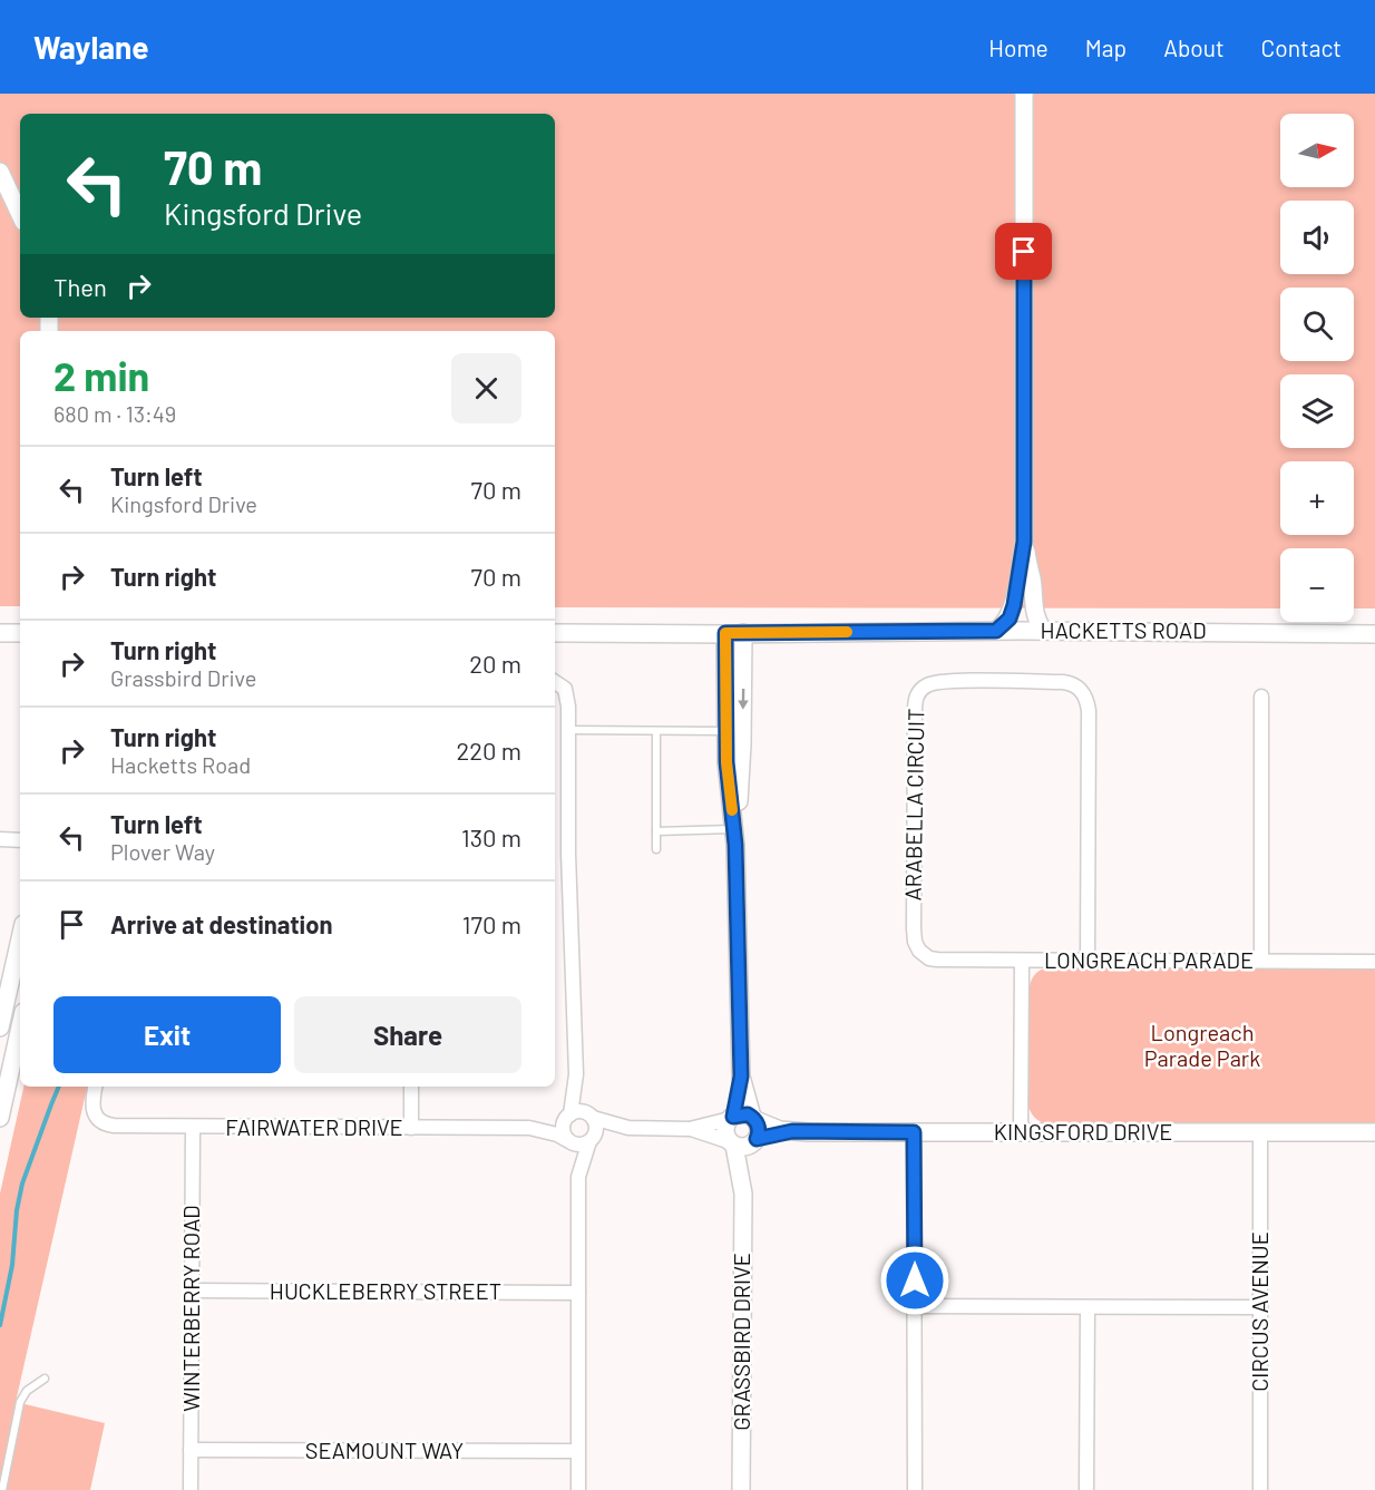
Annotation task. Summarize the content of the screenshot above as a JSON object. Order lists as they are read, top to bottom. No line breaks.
{"streets":{"street":["HACKETTS ROAD","ARABELLA CIRCUIT","LONGREACH PARADE","FAIRWATER DRIVE","KINGSFORD DRIVE","HUCKLEBERRY STREET","WINTERBERRY ROAD","CIRCUS AVENUE","GRASSBIRD DRIVE","SEAMOUNT WAY"]},"crossings":[["ARABELLA CIRCUIT","LONGREACH PARADE"],["FAIRWATER DRIVE","WINTERBERRY ROAD"],["KINGSFORD DRIVE","CIRCUS AVENUE"],["KINGSFORD DRIVE","GRASSBIRD DRIVE"],["HUCKLEBERRY STREET","WINTERBERRY ROAD"],["WINTERBERRY ROAD","SEAMOUNT WAY"]],"parks":["Longreach Parade Park"],"north":"right","page":{"header":"Waylane","nav":["Home","Map","About","Contact"],"map_buttons":["+","−"],"turn":["70 m","Kingsford Drive"],"then":"Then","heading":["2 min","680 m · 13:49"],"list":[{"name":"Turn left","note":"Kingsford Drive","value":"70 m"},{"name":"Turn right","value":"70 m"},{"name":"Turn right","note":"Grassbird Drive","value":"20 m"},{"name":"Turn right","note":"Hacketts Road","value":"220 m"},{"name":"Turn left","note":"Plover Way","value":"130 m"},{"name":"Arrive at destination","value":"170 m"}],"buttons":["Exit","Share"]}}
